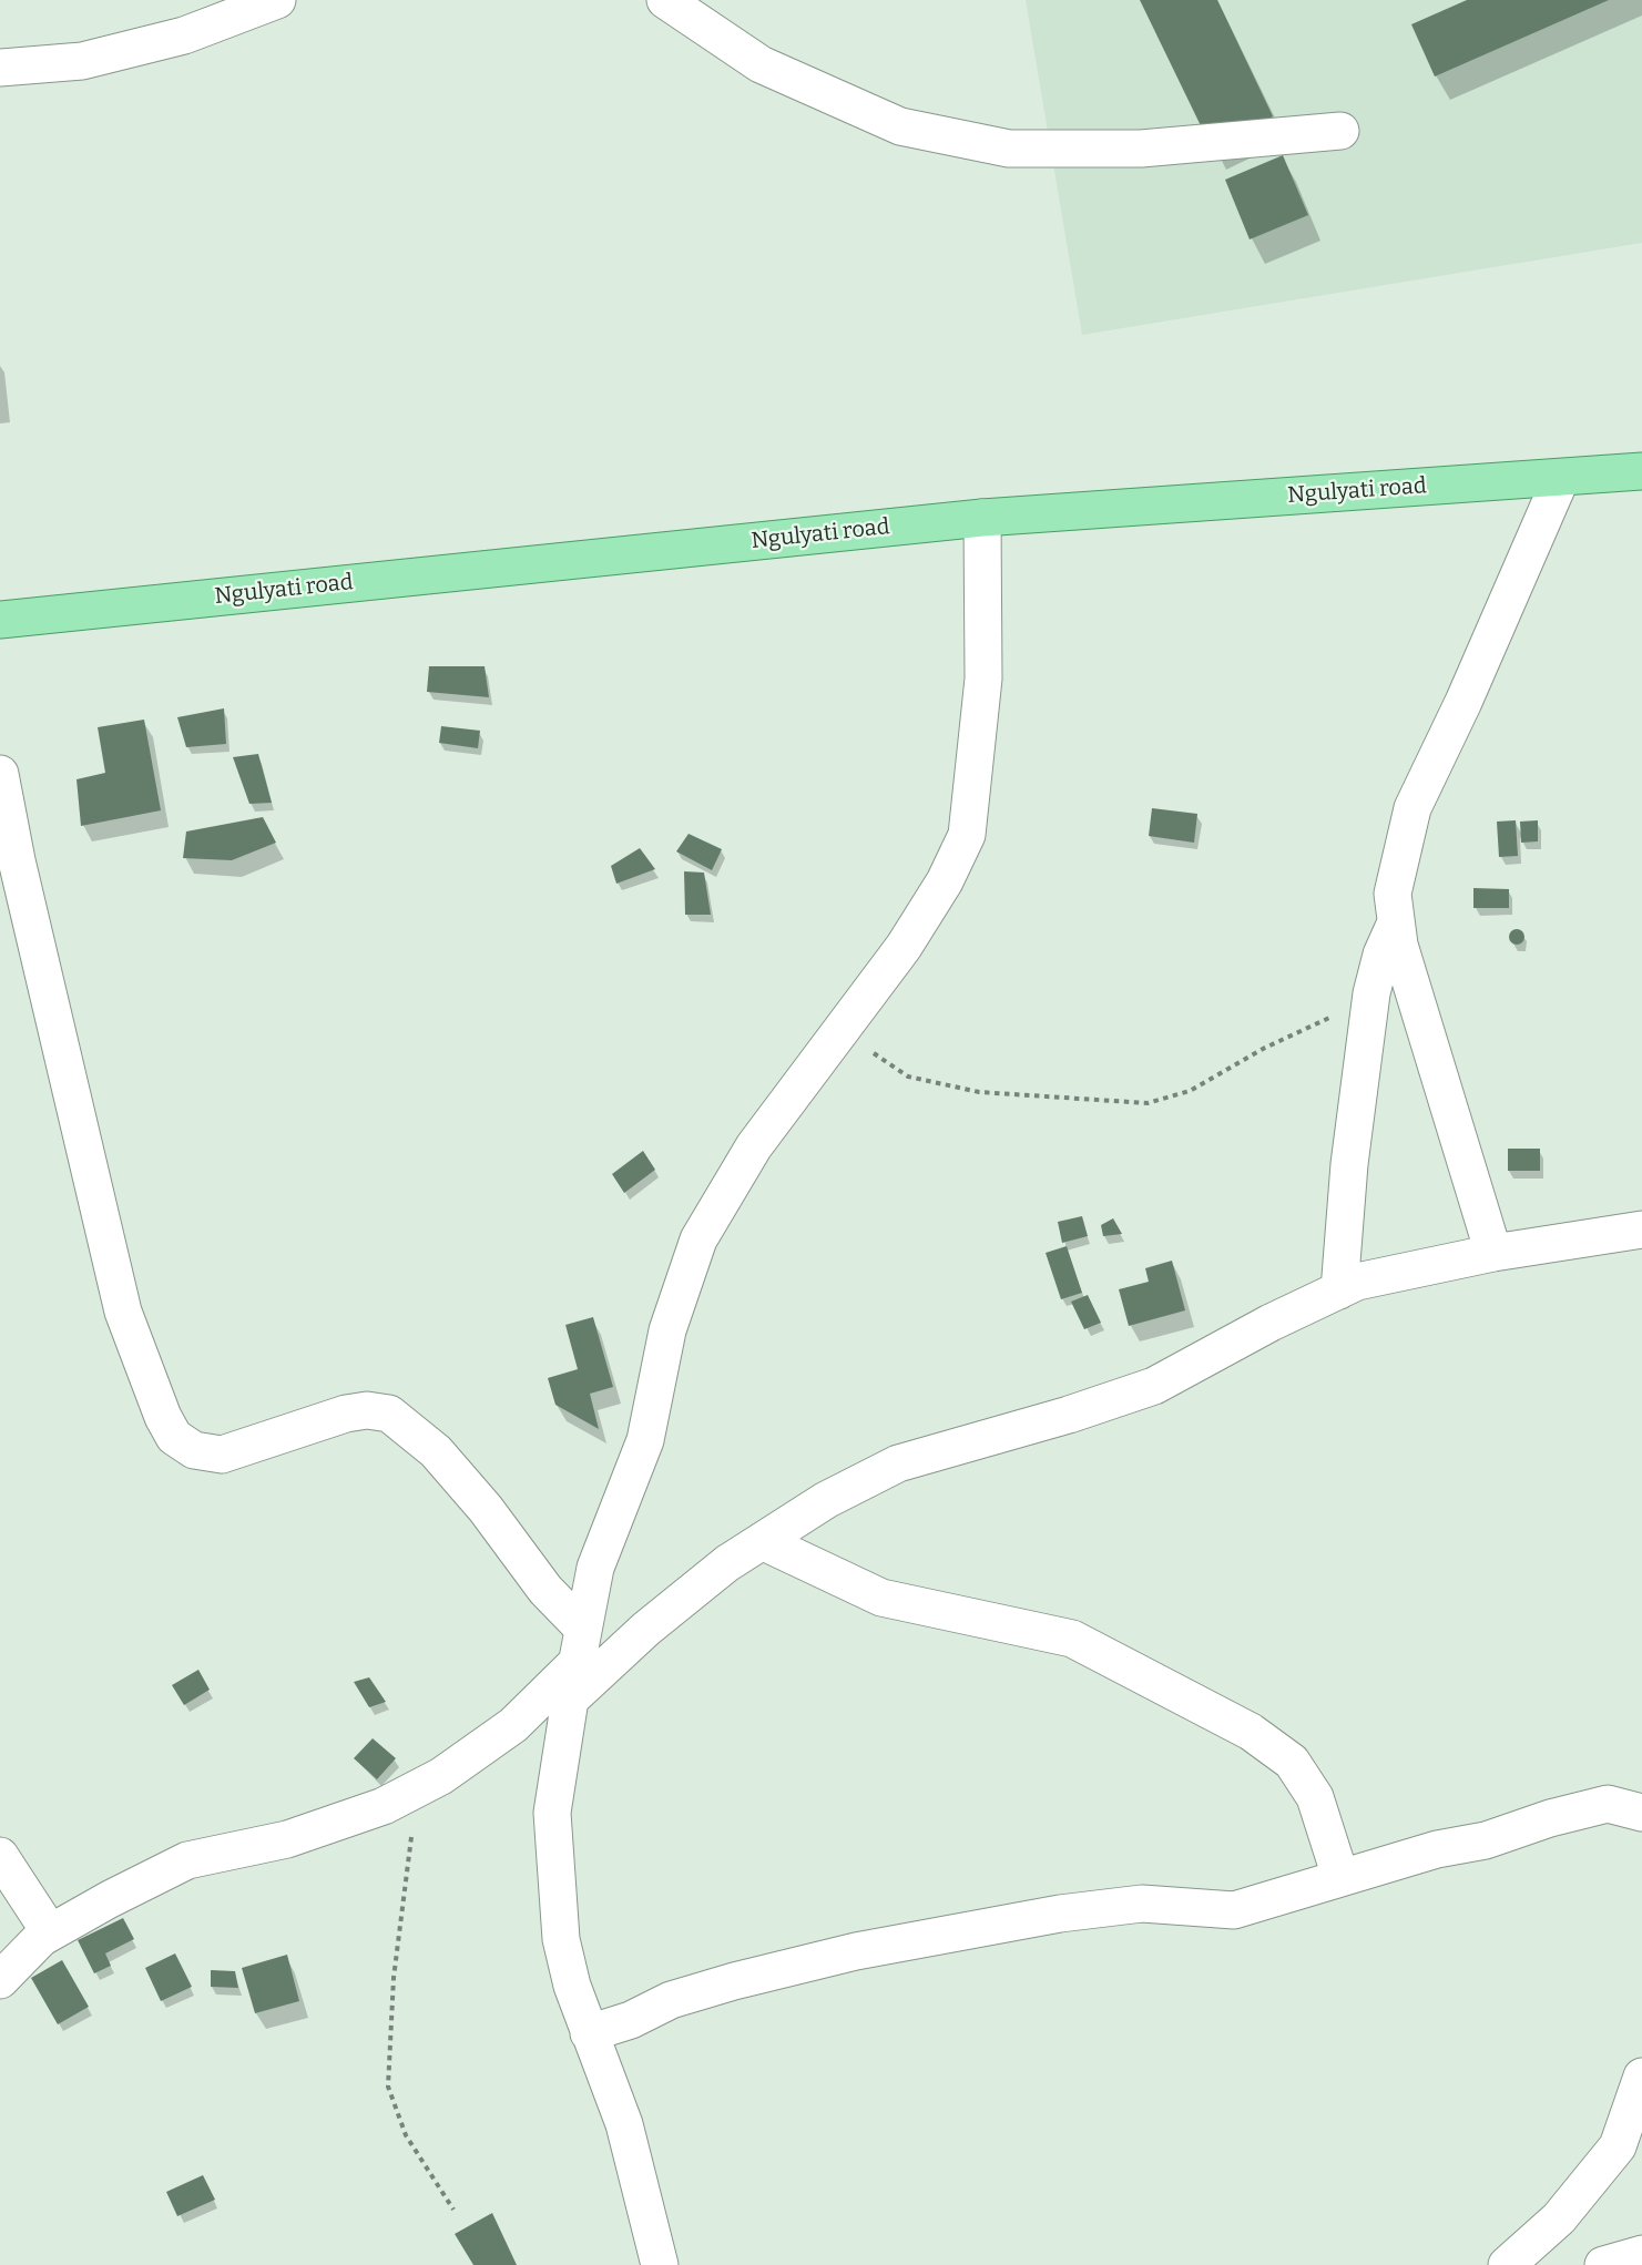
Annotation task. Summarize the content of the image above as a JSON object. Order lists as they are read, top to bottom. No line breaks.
{"streets":{"main road":["Ngulyati road"]}}
